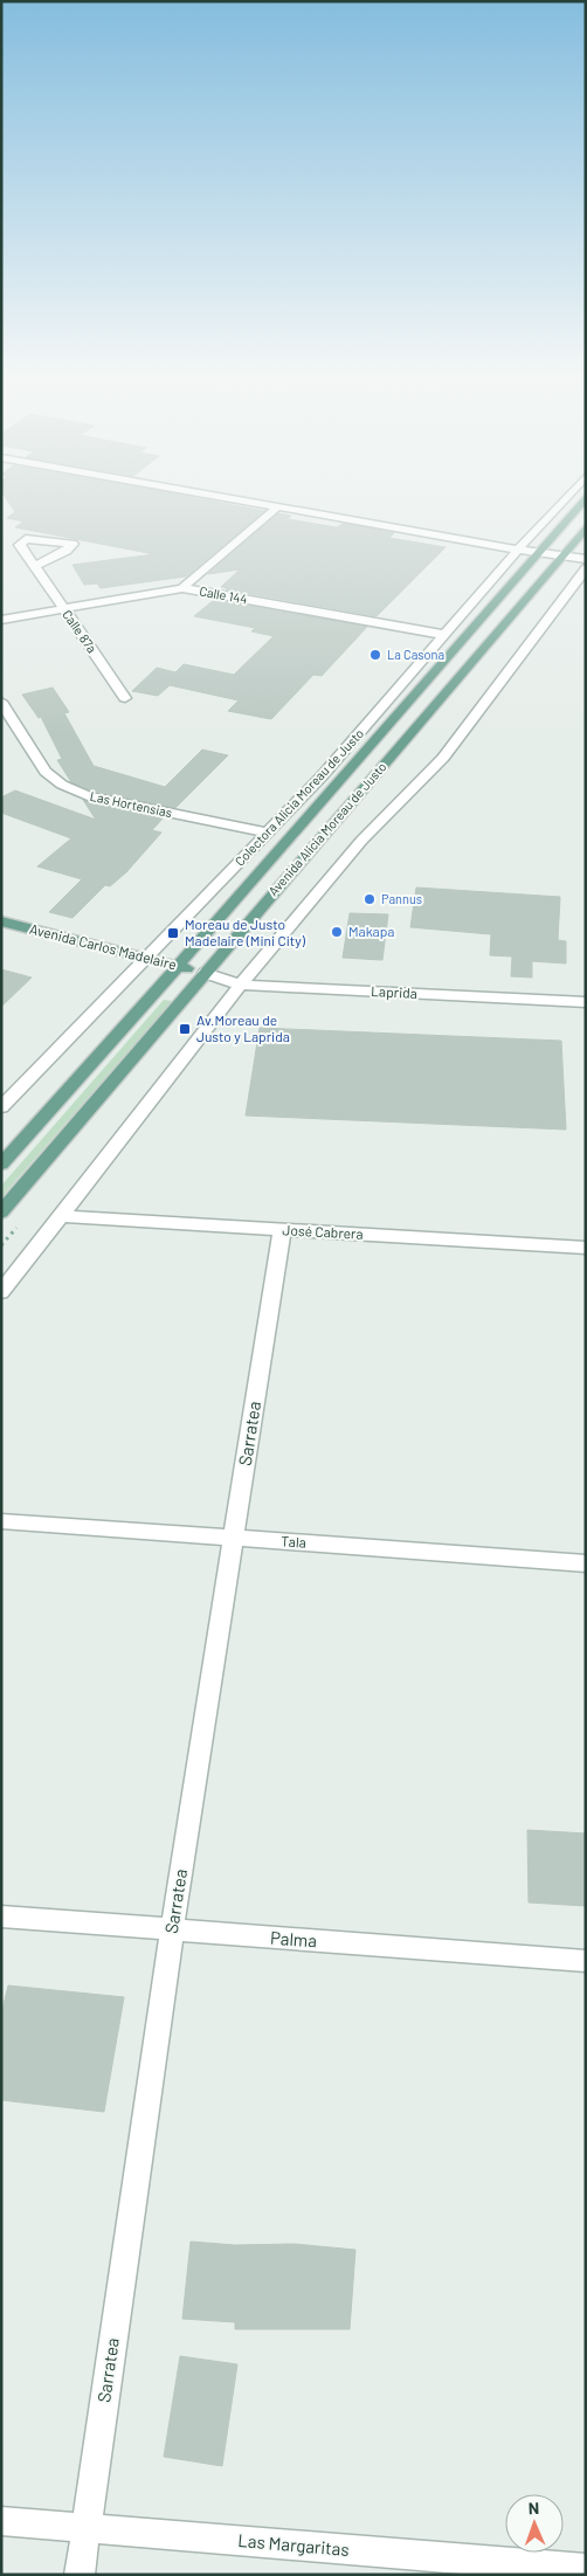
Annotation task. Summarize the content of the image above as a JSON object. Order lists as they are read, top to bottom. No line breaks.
{"streets":{"main road":["Avenida Alicia Moreau de Justo","Avenida Carlos Madelaire"],"street":["Calle 144","Calle 87a","Colectora Alicia Moreau de Justo","Las Hortensias","Laprida","José Cabrera","Sarratea","Tala","Palma","Las Margaritas"]},"crossings":[["Calle 144","Calle 87a"],["Calle 144","Colectora Alicia Moreau de Justo"],["Colectora Alicia Moreau de Justo","Las Hortensias"],["Colectora Alicia Moreau de Justo","Avenida Carlos Madelaire"],["Avenida Alicia Moreau de Justo","Avenida Carlos Madelaire"],["Avenida Alicia Moreau de Justo","Laprida"],["Avenida Carlos Madelaire","Laprida"],["José Cabrera","Sarratea"],["Sarratea","Tala"],["Sarratea","Palma"],["Sarratea","Las Margaritas"]],"places":{"other":["La Casona","Pannus","Makapa"],"transit":["Moreau de Justo Madelaire (Mini City)","Av.Moreau de Justo y Laprida"]},"north":"top"}
